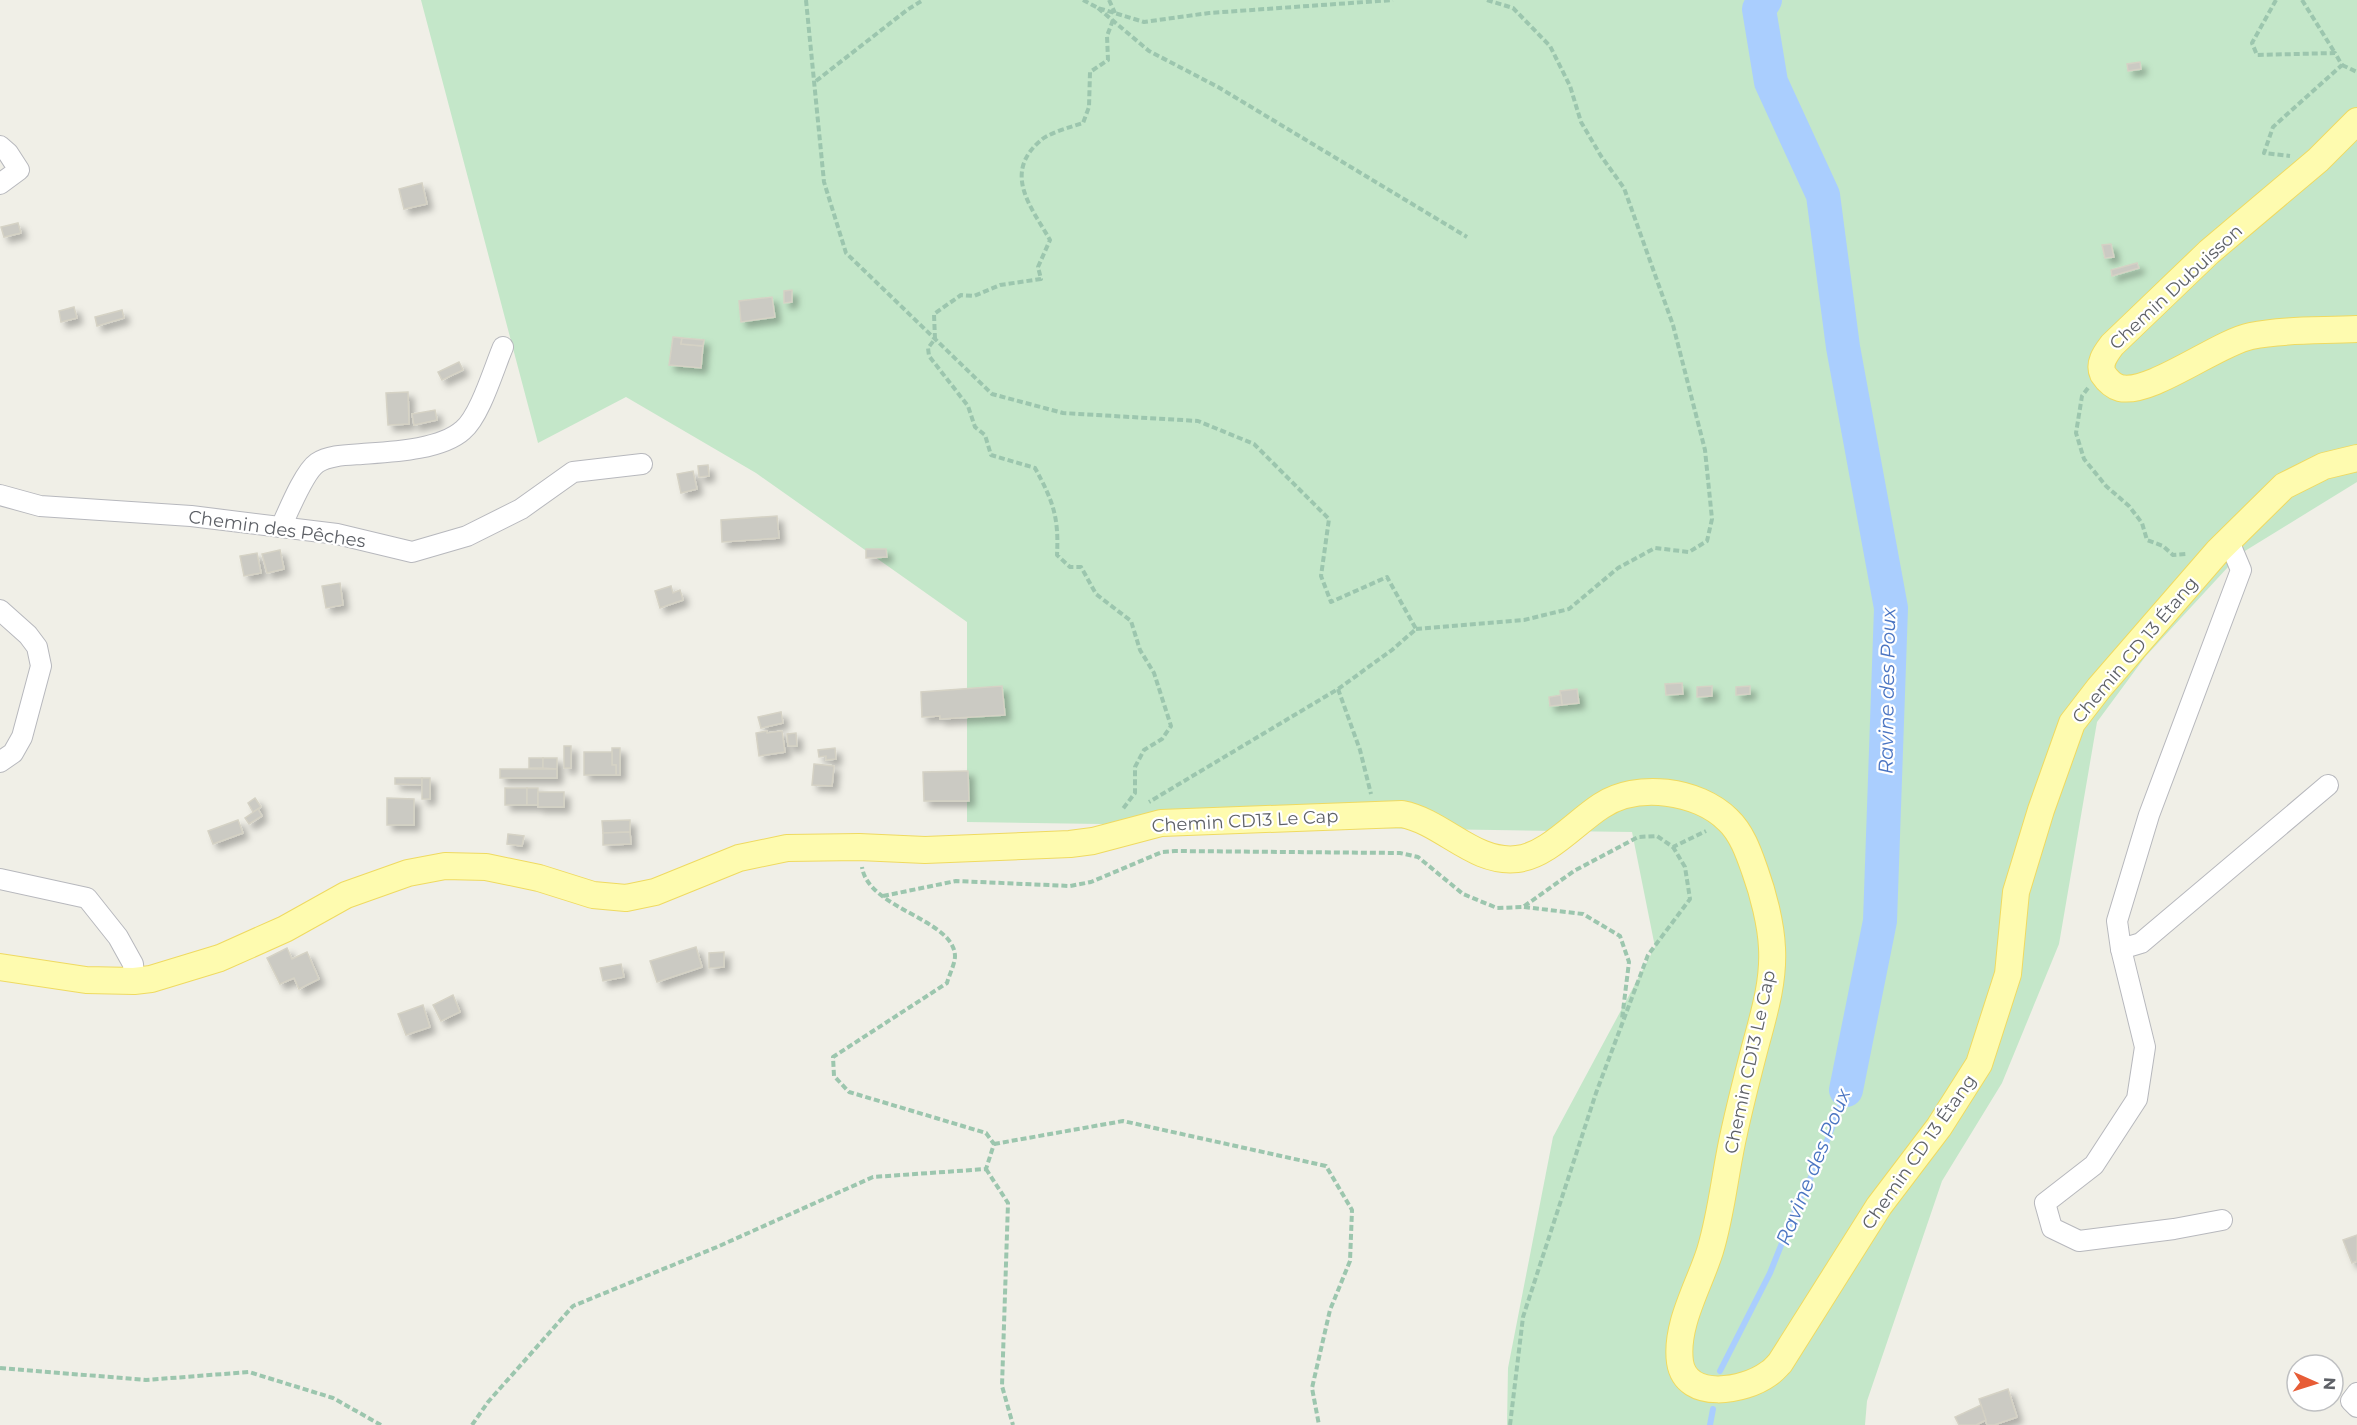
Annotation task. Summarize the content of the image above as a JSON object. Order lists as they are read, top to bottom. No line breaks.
{"streets":{"main road":["Chemin Dubuisson","Chemin CD 13 Étang","Chemin CD13 Le Cap"],"street":["Chemin des Pêches"]},"crossings":[["Chemin CD 13 Étang","Chemin CD13 Le Cap"]],"water":["Ravine des Poux"],"north":"right"}
